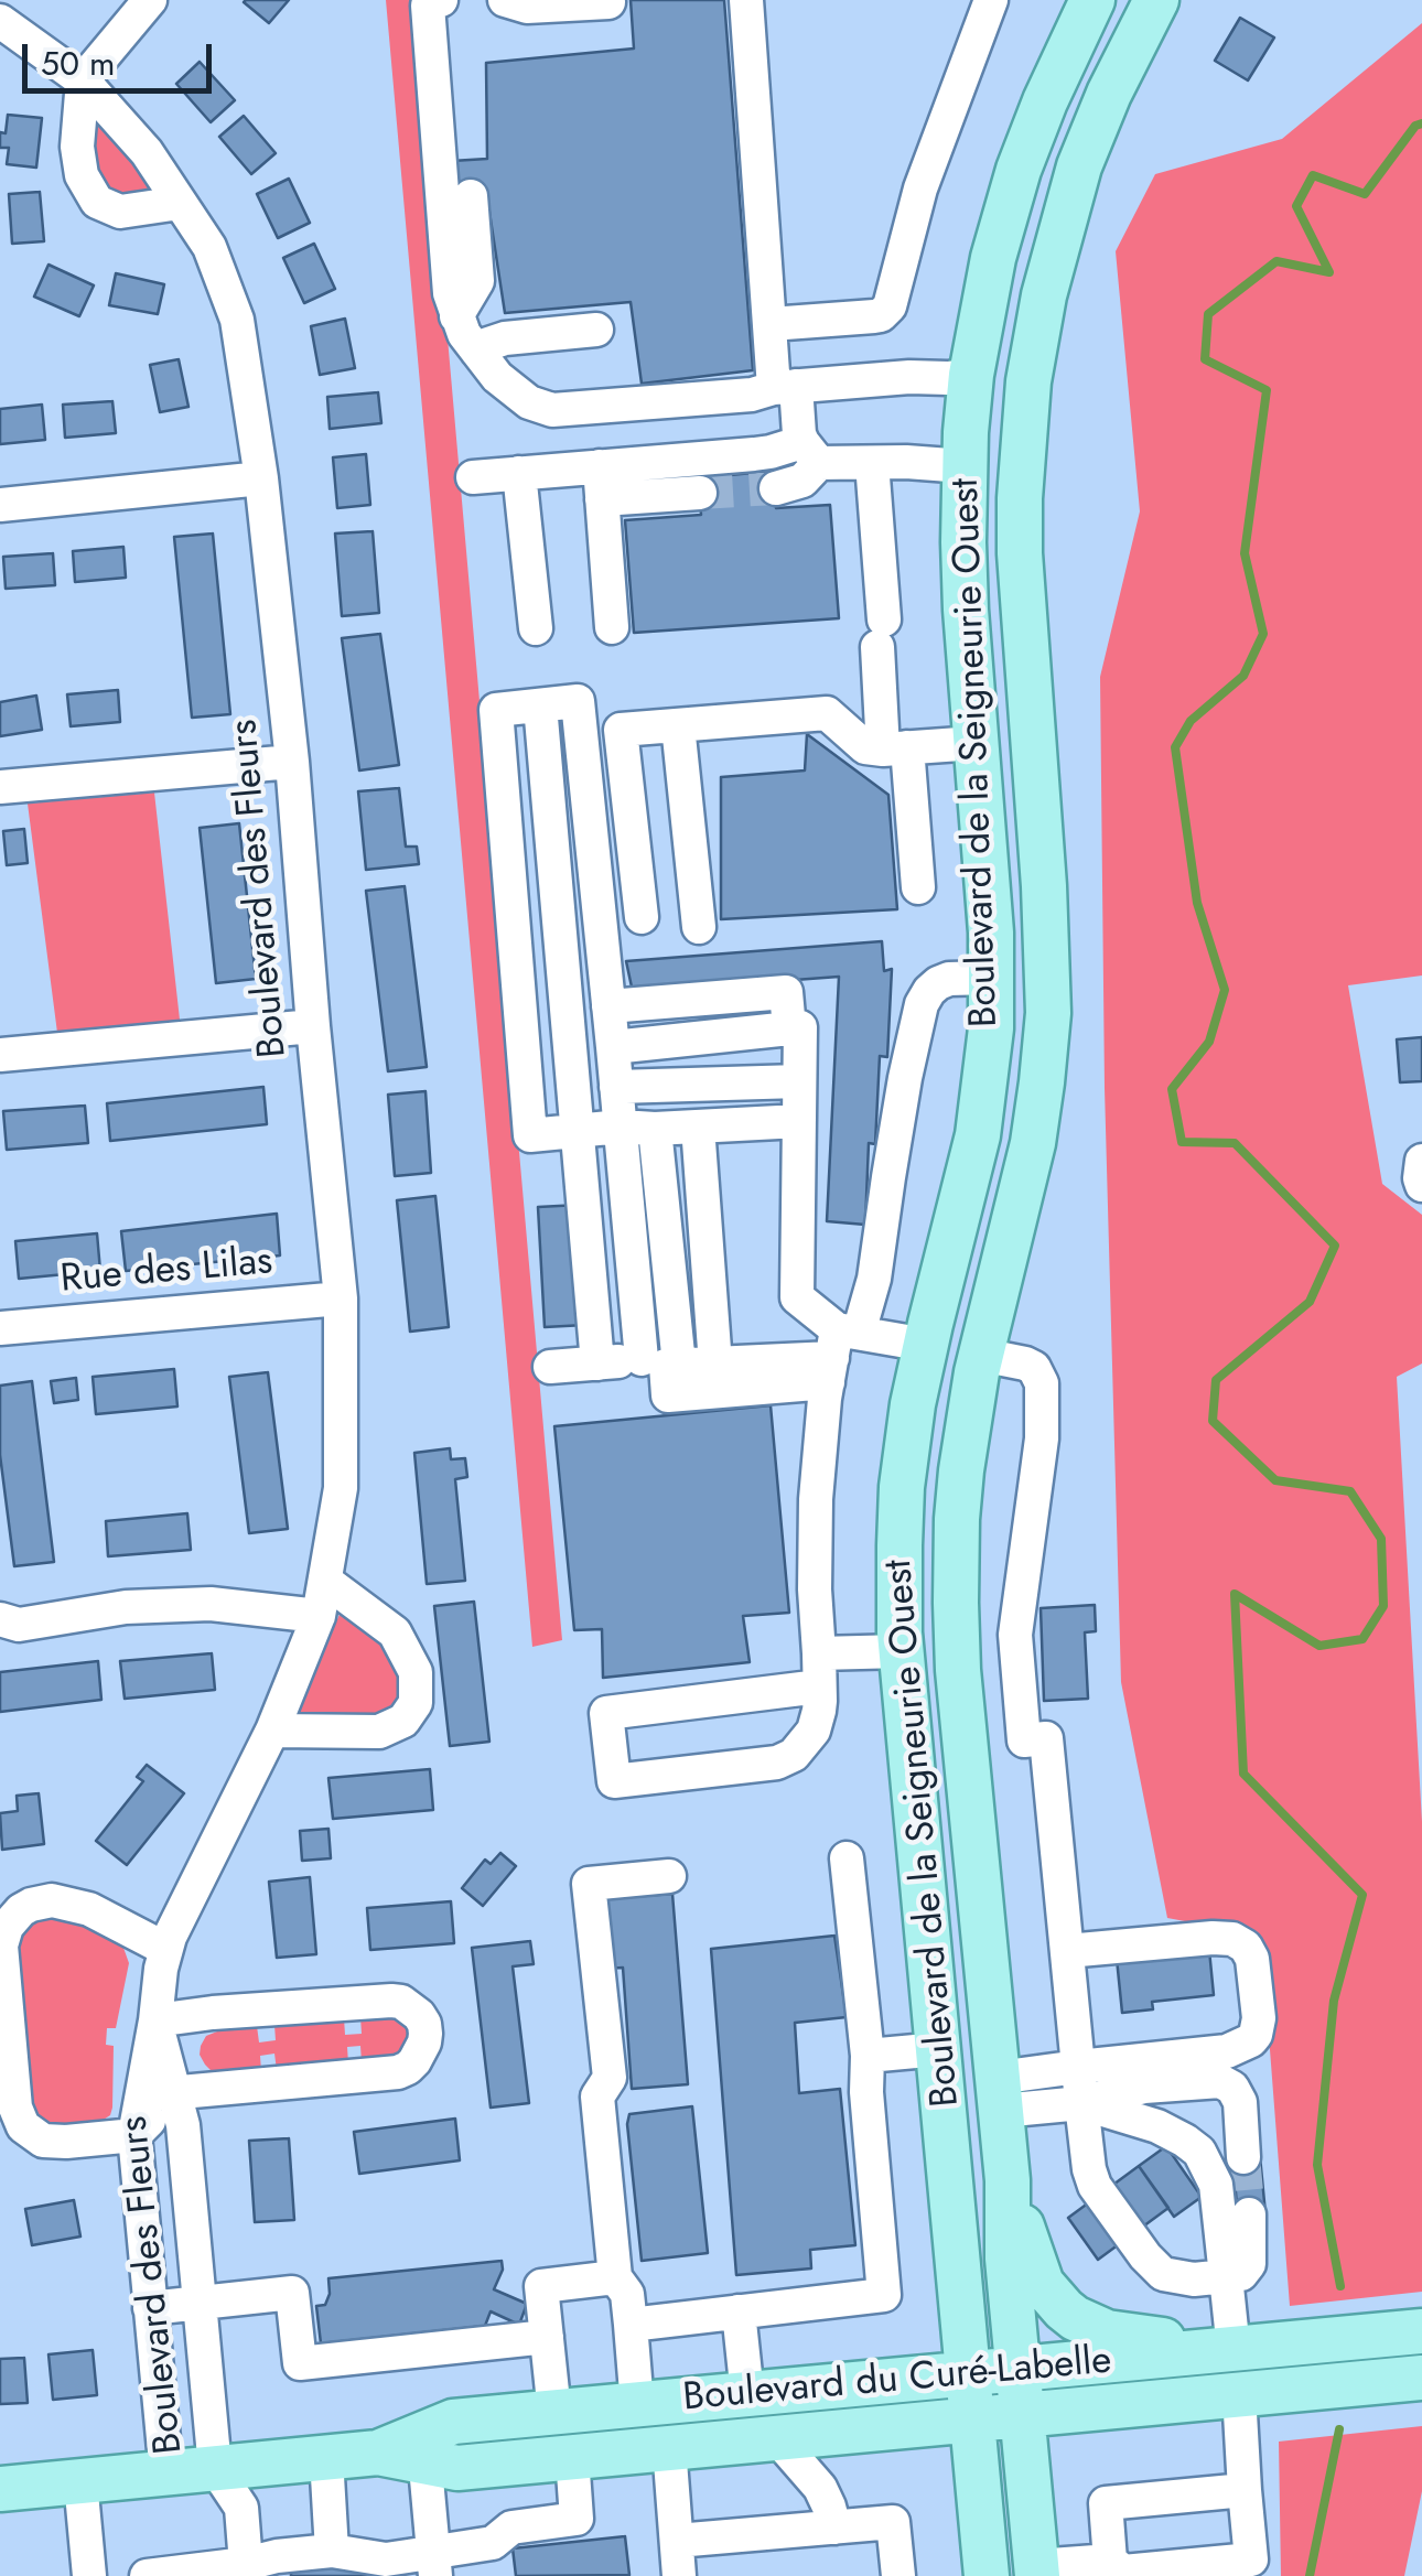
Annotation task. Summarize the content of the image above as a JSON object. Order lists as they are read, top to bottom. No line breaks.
{"streets":{"main road":["Boulevard de la Seigneurie Ouest","Boulevard du Curé-Labelle"],"street":["Boulevard des Fleurs","Rue des Lilas"]},"crossings":[["Boulevard de la Seigneurie Ouest","Boulevard du Curé-Labelle"],["Boulevard des Fleurs","Rue des Lilas"],["Boulevard des Fleurs","Boulevard du Curé-Labelle"]],"scale_bar":"50 m"}
